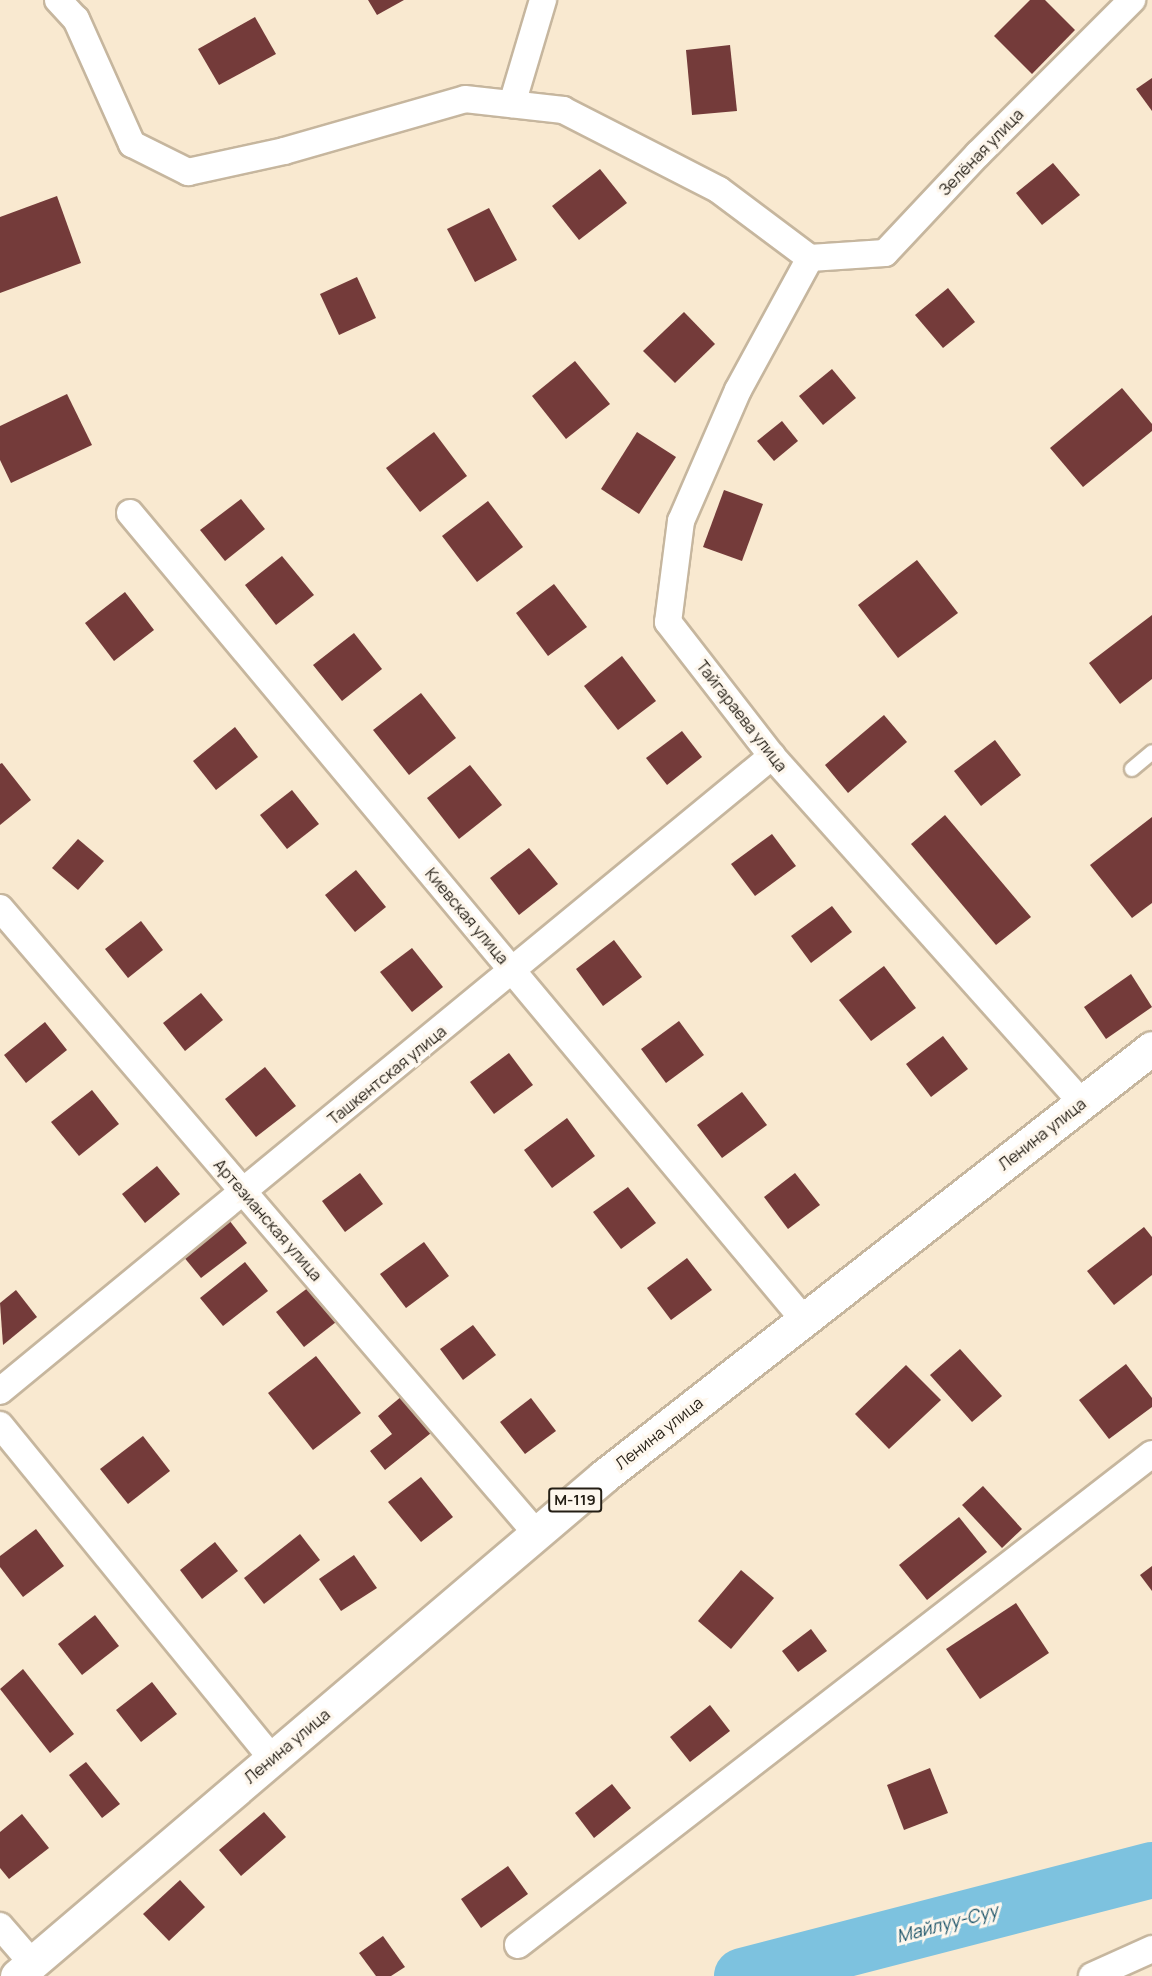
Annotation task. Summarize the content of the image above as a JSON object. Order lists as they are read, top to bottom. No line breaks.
{"streets":{"main road":["Ленина улица","М-119"],"street":["Зелёная улица","Тайгараева улица","Киевская улица","Ташкентская улица","Артезианская улица"]},"crossings":[["Зелёная улица","Тайгараева улица"],["Тайгараева улица","Ташкентская улица"],["Тайгараева улица","Ленина улица"],["Киевская улица","Ташкентская улица"],["Киевская улица","Ленина улица"],["Ташкентская улица","Артезианская улица"],["Ленина улица","Артезианская улица"]],"water":["Майлуу-Суу"]}
